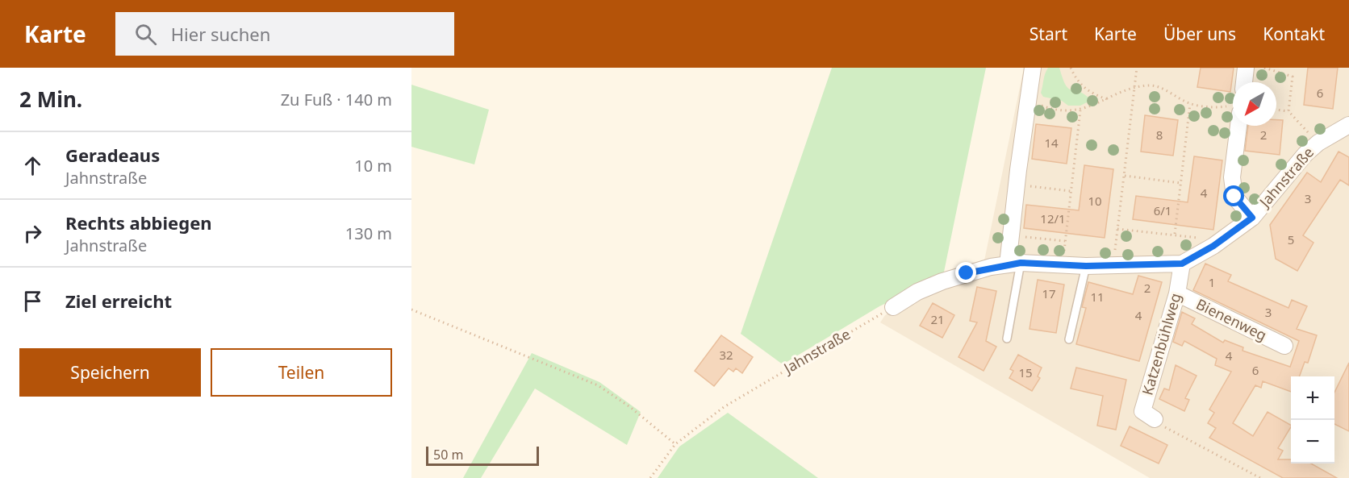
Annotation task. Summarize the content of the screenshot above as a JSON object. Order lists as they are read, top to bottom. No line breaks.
{"streets":{"street":["Jahnstraße","Bienenweg","Katzenbühlweg"]},"crossings":[["Jahnstraße","Katzenbühlweg"],["Bienenweg","Katzenbühlweg"]],"house_numbers":["6","8","2","14","4","3","10","6/1","12/1","5","1","2","17","11","3","4","21","32","4","6","15"],"scale_bar":"50 m","north":"bottom left","page":{"header":"Karte","search":"Hier suchen","nav":["Start","Karte","Über uns","Kontakt"],"heading":["2 Min.","Zu Fuß · 140 m"],"list":[["Geradeaus","Jahnstraße","10 m"],["Rechts abbiegen","Jahnstraße","130 m"],"Ziel erreicht"],"buttons":["Speichern","Teilen"],"map_buttons":["+","−"],"scale":"50 m"}}
